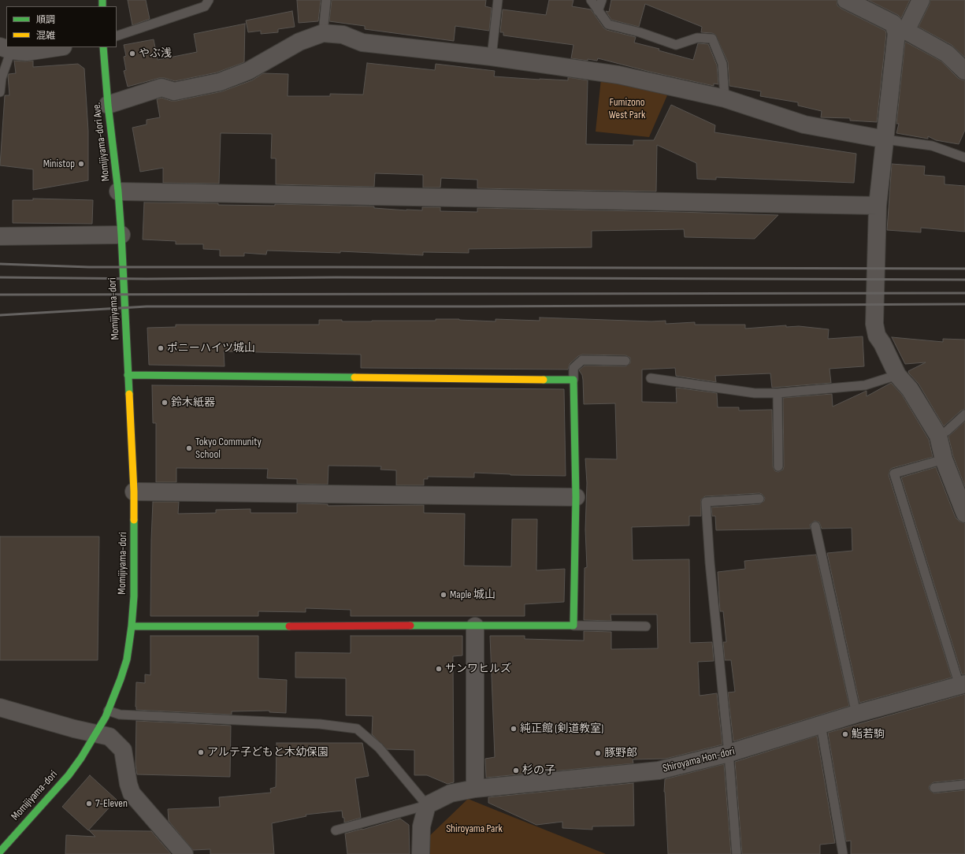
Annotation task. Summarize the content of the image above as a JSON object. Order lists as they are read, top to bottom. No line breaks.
{"streets":{"street":["Momijiyama-dori Ave.","Momijiyama-dori","Shiroyama Hon-dori"]},"crossings":[["Momijiyama-dori Ave.","Momijiyama-dori"]],"parks":["Fumizono West Park","Shiroyama Park"],"places":["やぶ浅","Ministop","ポニーハイツ城山","鈴木紙器","Tokyo Community School","Maple 城山","サンワヒルズ","純正館 (剣道教室)","鮨若駒","アルテ子どもと木幼保園","豚野郎","杉の子","7-Eleven"],"legend":["順調","混雑"]}
